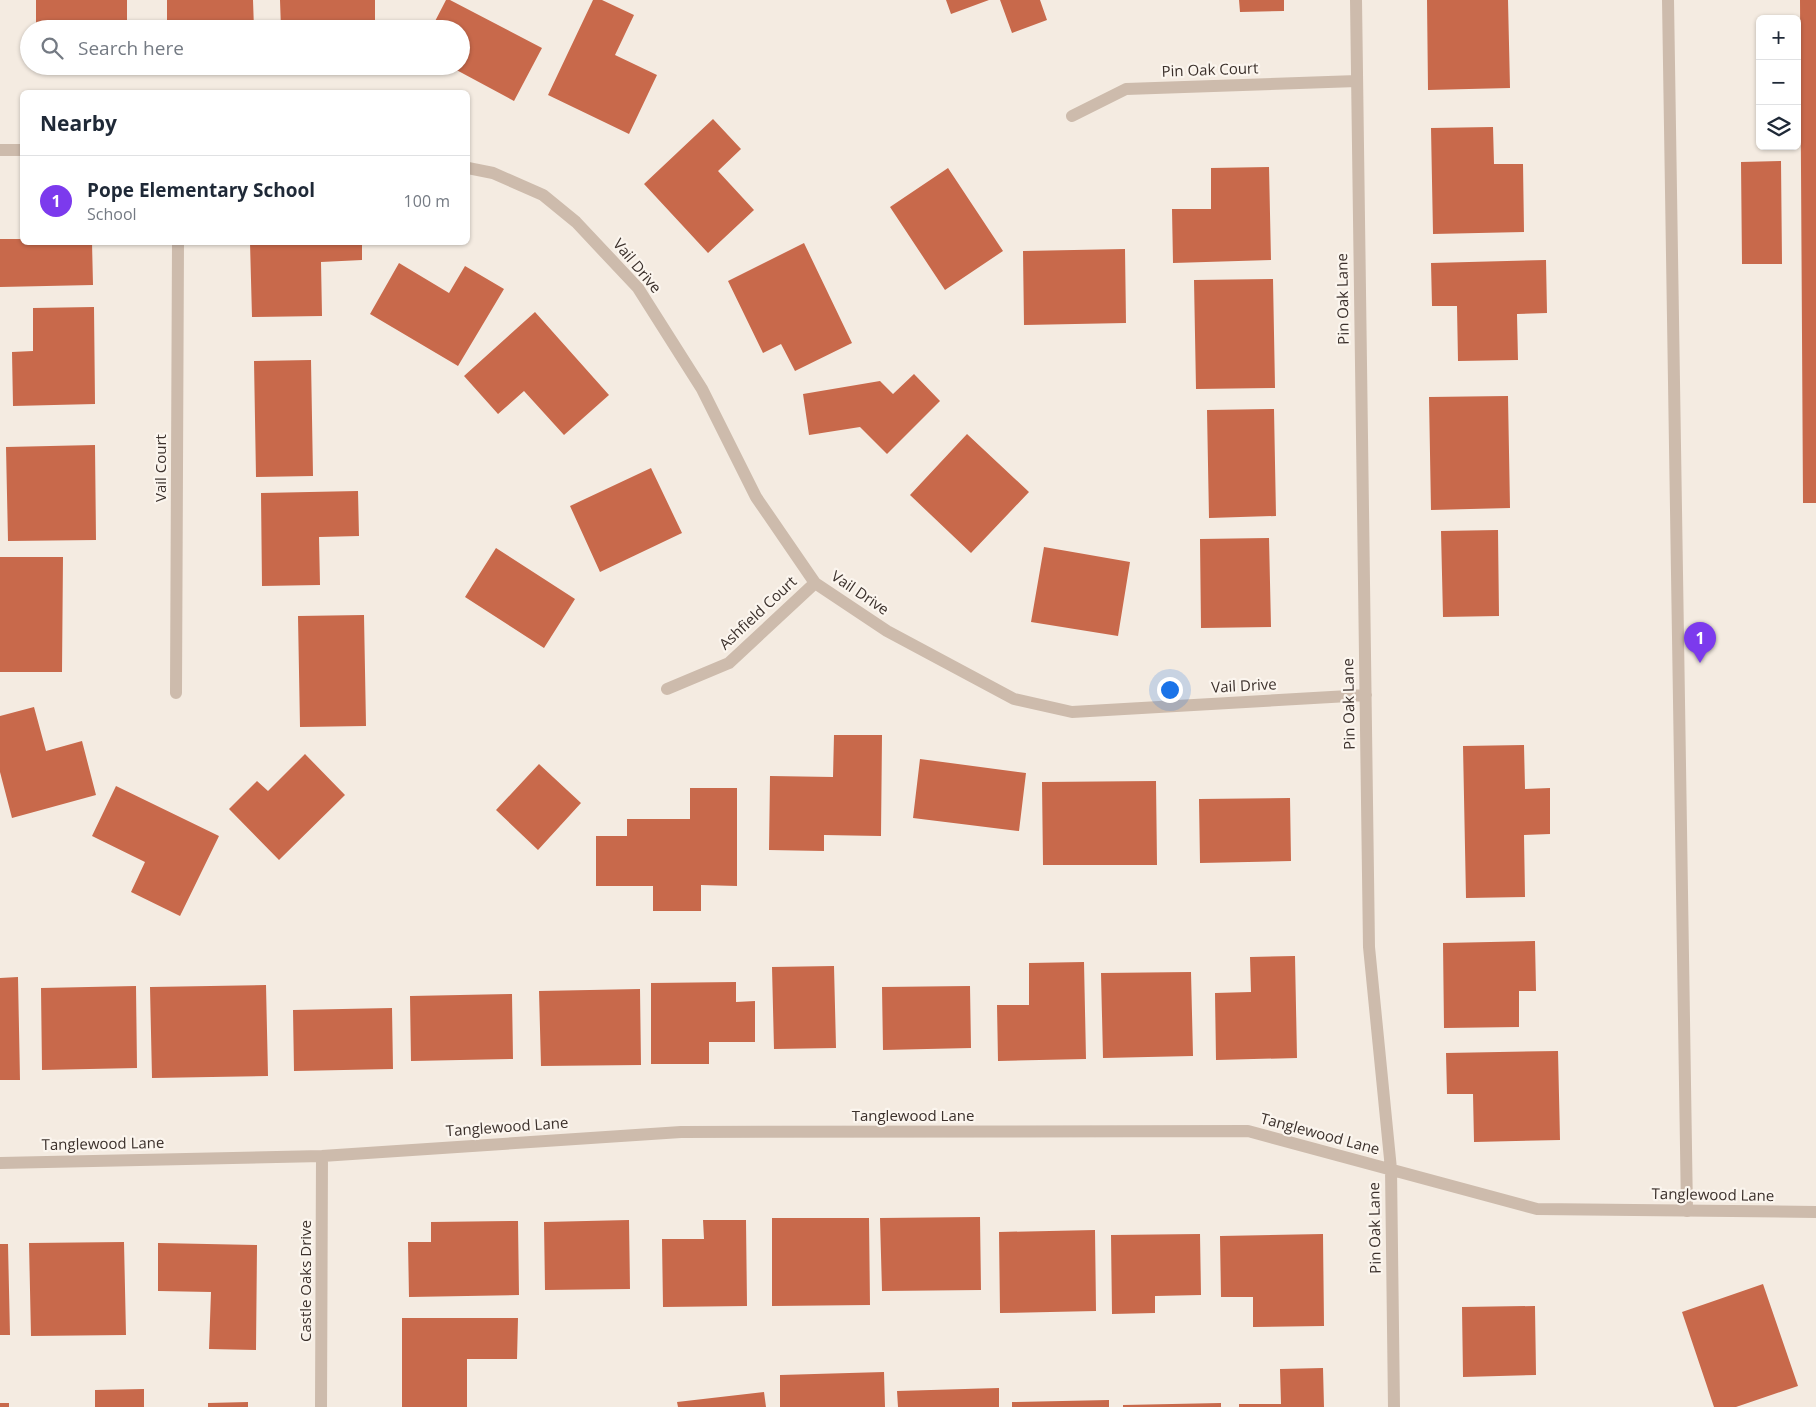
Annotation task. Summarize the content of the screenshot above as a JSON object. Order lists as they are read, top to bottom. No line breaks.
{"streets":{"street":["Pin Oak Court","Vail Drive","Pin Oak Lane","Vail Court","Ashfield Court","Tanglewood Lane","Castle Oaks Drive"]},"crossings":[["Pin Oak Court","Pin Oak Lane"],["Vail Drive","Pin Oak Lane"],["Vail Drive","Ashfield Court"],["Pin Oak Lane","Tanglewood Lane"],["Tanglewood Lane","Castle Oaks Drive"]],"page":{"map_buttons":["+","−"],"search":"Search here","heading":"Nearby","list":[{"mark":"1","name":"Pope Elementary School","note":"School","value":"100 m"}],"pins":"1"}}
